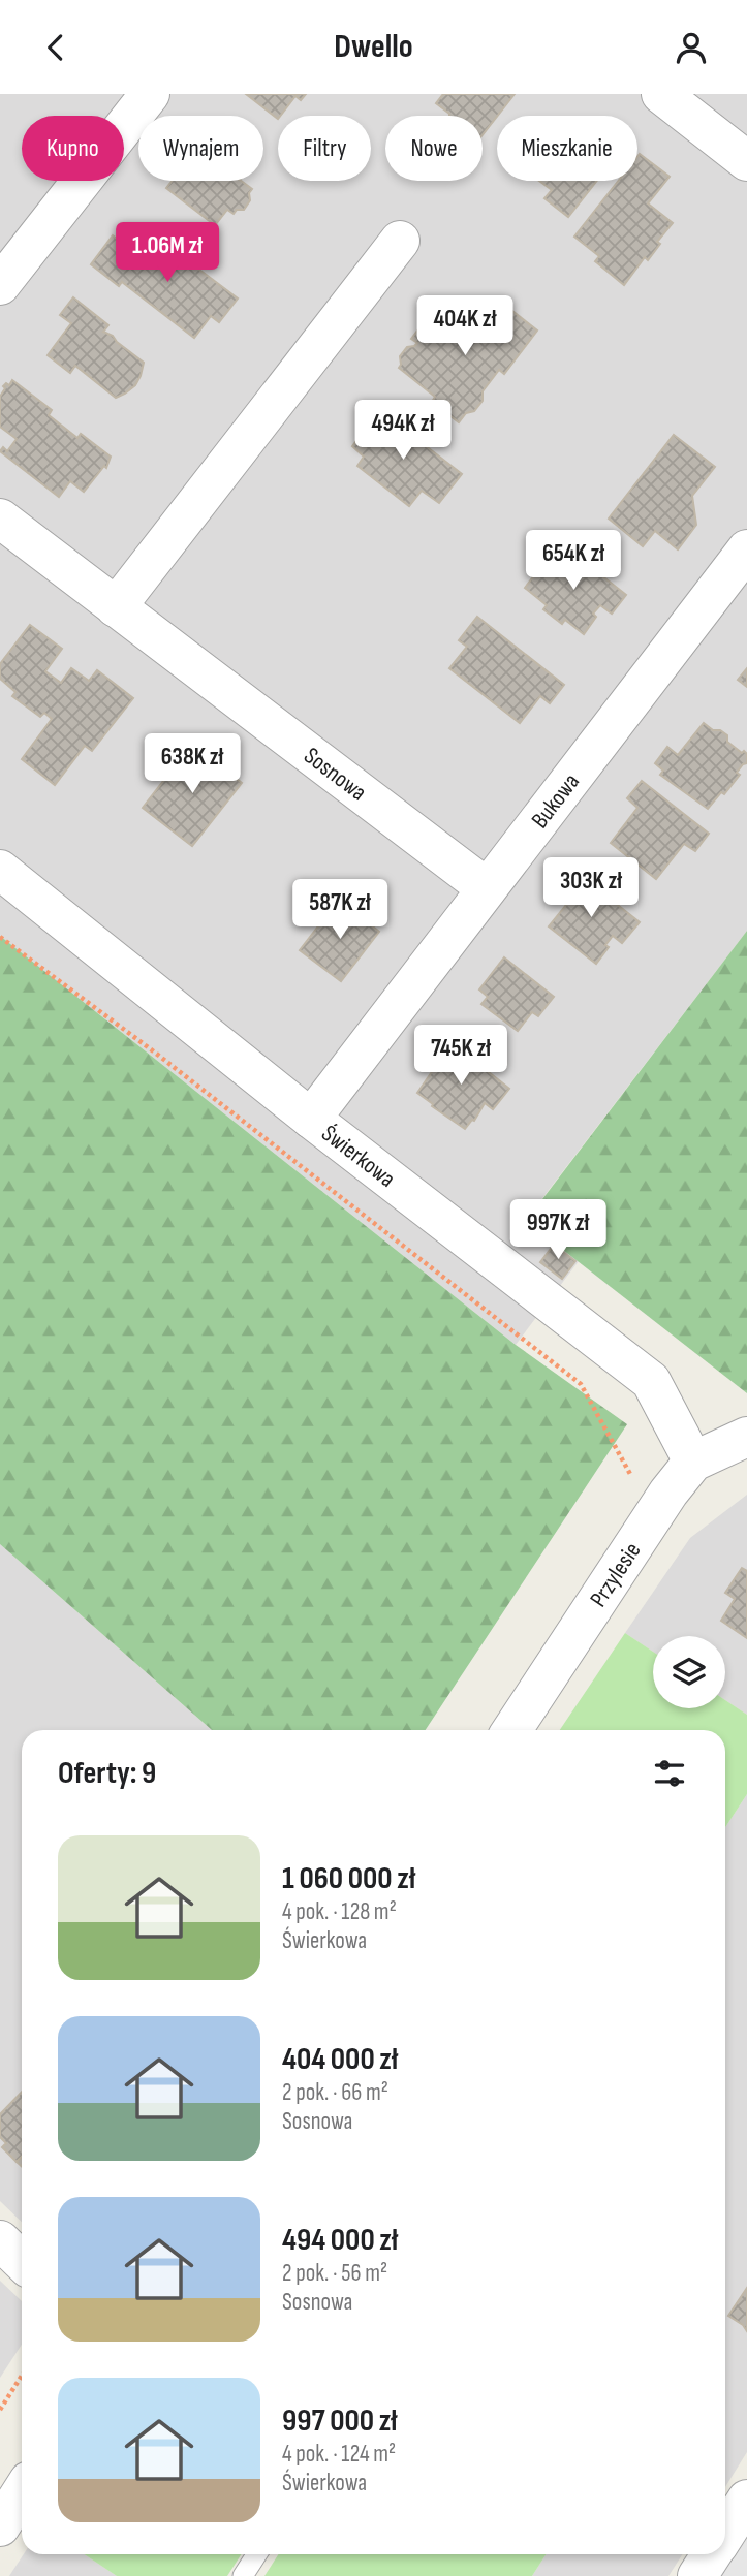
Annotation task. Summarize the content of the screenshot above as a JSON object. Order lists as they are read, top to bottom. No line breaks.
{"streets":{"street":["Sosnowa","Bukowa","Świerkowa","Przylesie"]},"crossings":[["Sosnowa","Bukowa"],["Bukowa","Świerkowa"],["Świerkowa","Przylesie"]],"page":{"header":"Dwello","chip":["Kupno","Wynajem","Filtry","Nowe","Mieszkanie"],"price":["1.06M zł","404K zł","494K zł","654K zł","638K zł","303K zł","587K zł","745K zł","997K zł"],"heading":"Oferty: 9","list":[{"name":"1 060 000 zł","note":"4 pok. · 128 m² · Świerkowa"},{"name":"404 000 zł","note":"2 pok. · 66 m² · Sosnowa"},{"name":"494 000 zł","note":"2 pok. · 56 m² · Sosnowa"},{"name":"997 000 zł","note":"4 pok. · 124 m² · Świerkowa"}]}}
